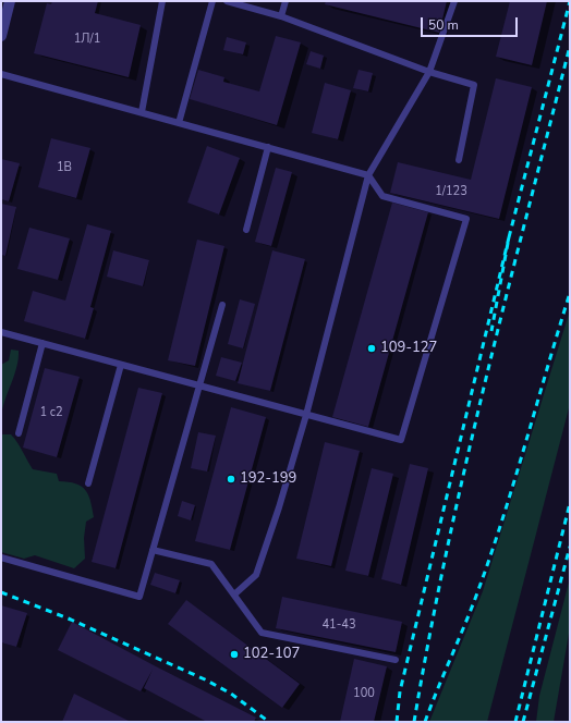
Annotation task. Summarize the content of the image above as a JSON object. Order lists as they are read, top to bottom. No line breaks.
{"places":["109-127","192-199","102-107"],"house_numbers":["1Л/1","1В","1/123","1 с2","41-43","100"],"scale_bar":"50 m"}
